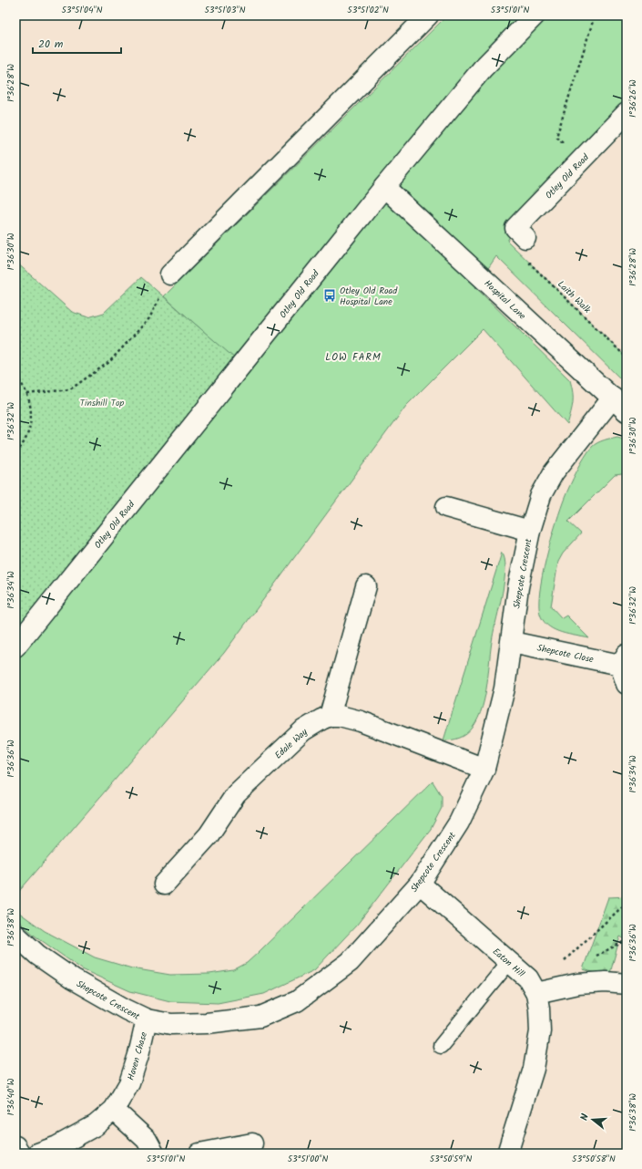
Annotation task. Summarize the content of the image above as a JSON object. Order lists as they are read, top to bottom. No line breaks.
{"streets":{"street":["Otley Old Road","Hospital Lane","Shepcote Crescent","Shepcote Close","Edale Way","Eaton Hill","Haven Chase"],"path":["Laith Walk"]},"crossings":[["Otley Old Road","Laith Walk"],["Otley Old Road","Hospital Lane"],["Hospital Lane","Shepcote Crescent"],["Shepcote Crescent","Shepcote Close"],["Shepcote Crescent","Eaton Hill"],["Shepcote Crescent","Haven Chase"]],"districts":["LOW FARM"],"parks":["Tinshill Top"],"places":{"bus stop":["Otley Old Road Hospital Lane"]},"scale_bar":"20 m","north":"left","coordinates":["53°51'04\"N","53°51'03\"N","53°51'02\"N","53°51'01\"N","1°36'28\"W","1°36'26\"W","1°36'30\"W","1°36'32\"W","1°36'34\"W","1°36'36\"W","1°36'38\"W","1°36'40\"W","53°51'00\"N","53°50'59\"N","53°50'58\"N"]}
